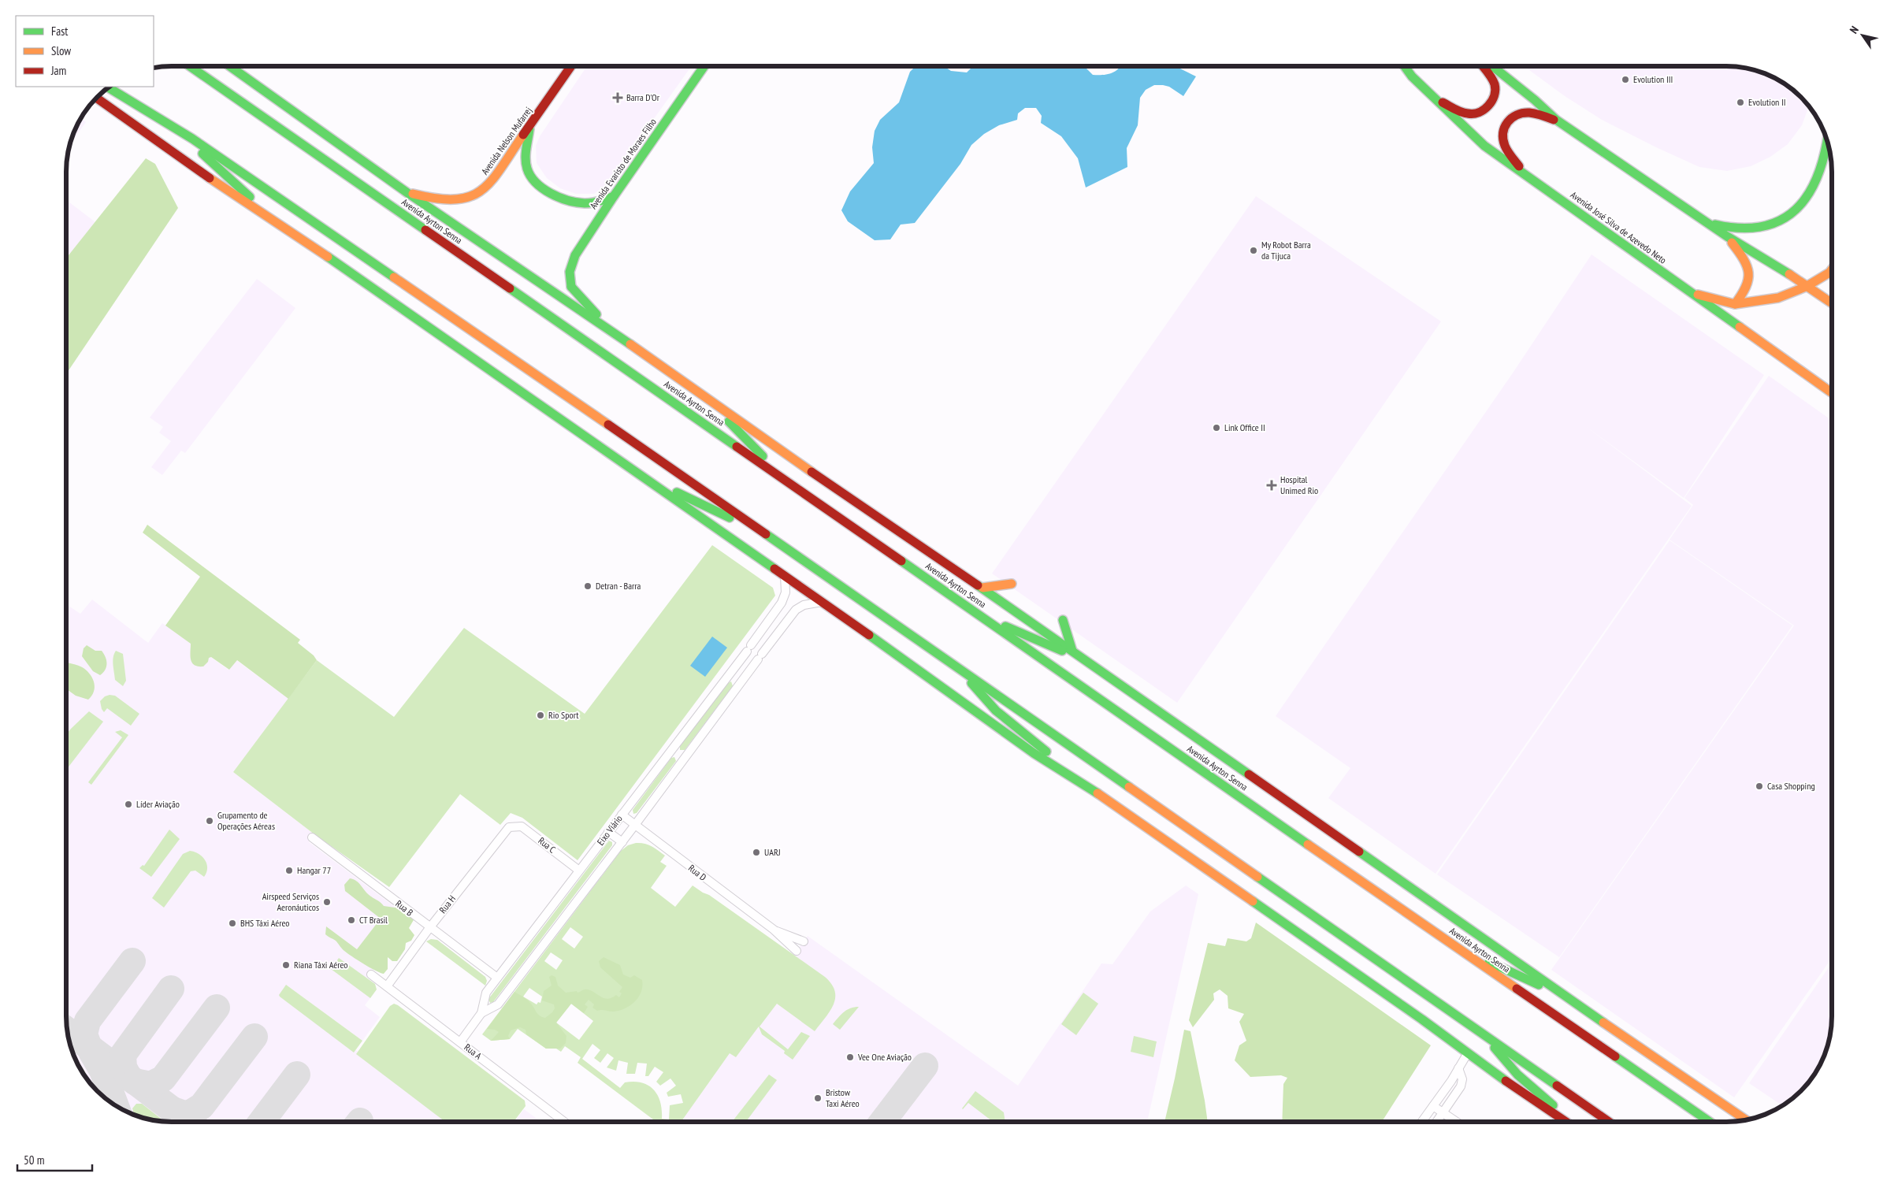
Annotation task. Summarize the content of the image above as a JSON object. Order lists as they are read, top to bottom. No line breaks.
{"streets":{"main road":["Avenida Nelson Mufarrej","Avenida Evaristo de Moraes Filho","Avenida Ayrton Senna","Avenida José Silva de Azevedo Neto"],"street":["Eixo Viário","Rua C","Rua D","Rua H","Rua B","Rua A"]},"crossings":[["Avenida Nelson Mufarrej","Avenida Ayrton Senna"],["Avenida Evaristo de Moraes Filho","Avenida Ayrton Senna"],["Eixo Viário","Rua C"],["Eixo Viário","Rua D"],["Eixo Viário","Rua B"],["Eixo Viário","Rua A"],["Rua C","Rua H"],["Rua H","Rua B"],["Rua H","Rua A"]],"places":{"other":["Evolution III","Evolution II","My Robot Barra da Tijuca","Link Office II","Detran - Barra","Rio Sport","Casa Shopping","Líder Aviação","Grupamento de Operações Aéreas","UARJ","Hangar 77","Airspeed Serviços Aeronáuticos","CT Brasil","BHS Táxi Aéreo","Riana Táxi Aéreo","Vee One Aviação","Bristow Taxi Aéreo"],"health":["Barra D'Or","Hospital Unimed Rio"]},"legend":["Fast","Slow","Jam"],"scale_bar":"50 m","north":"top left"}
